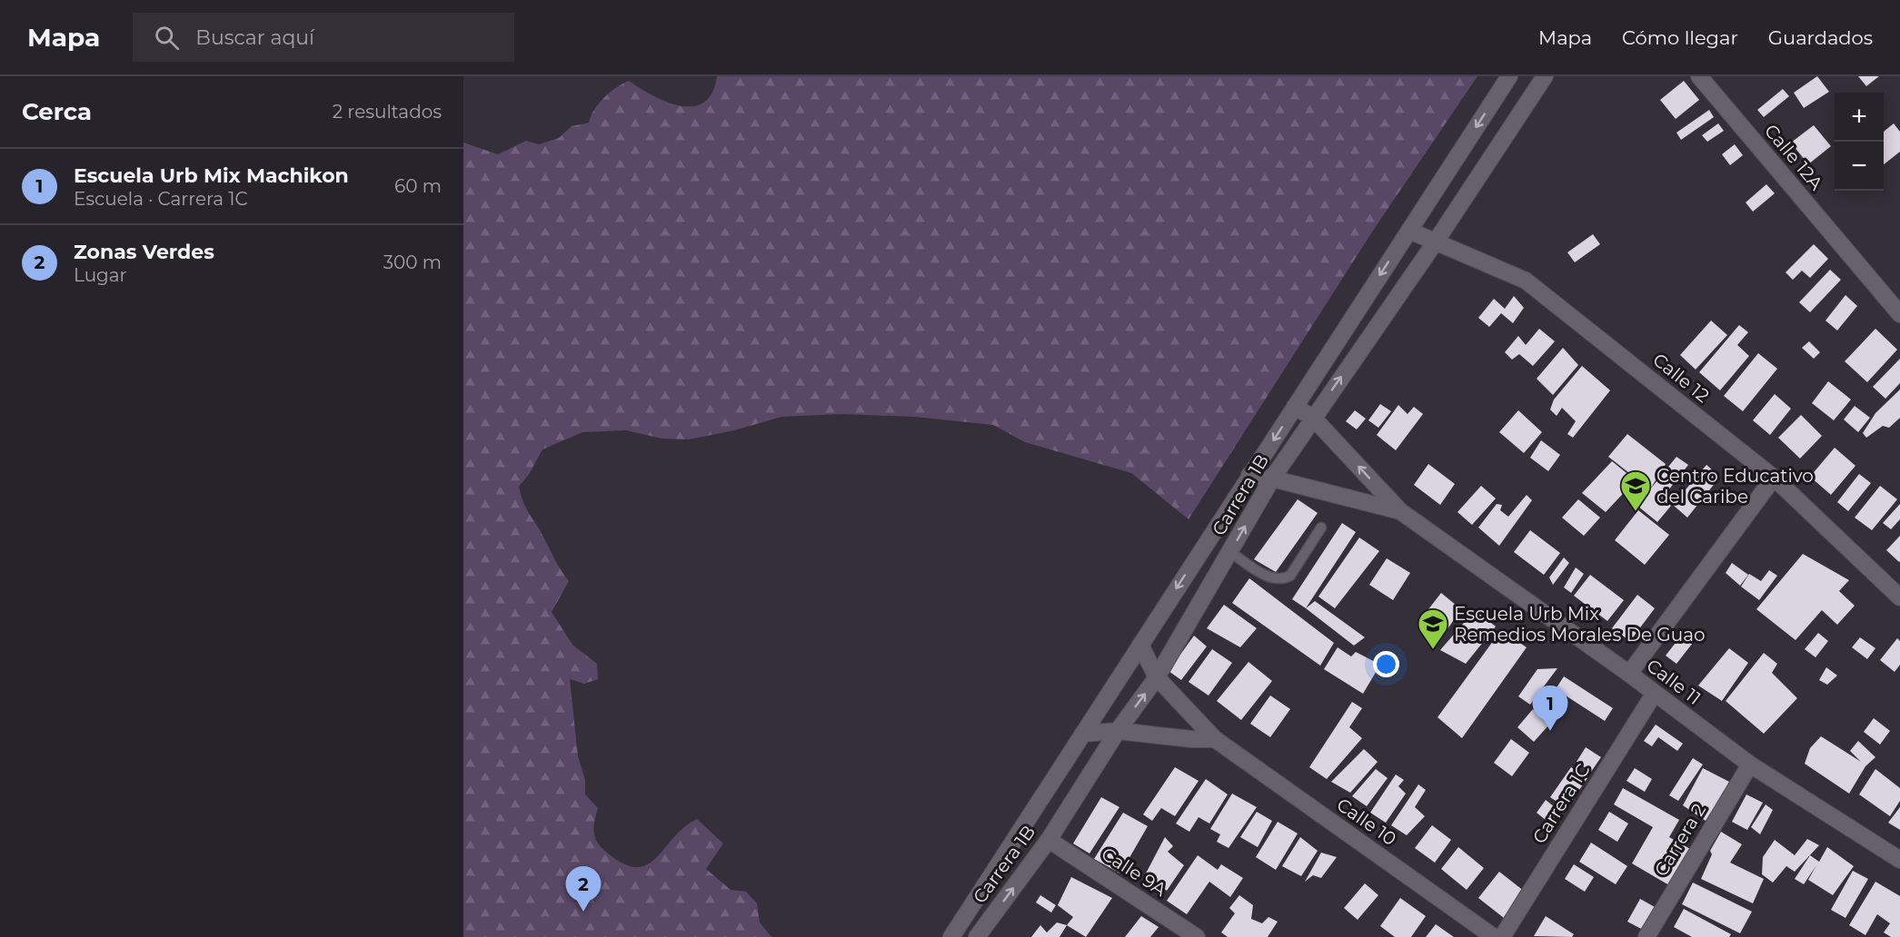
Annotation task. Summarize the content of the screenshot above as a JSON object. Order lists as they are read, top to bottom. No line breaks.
{"streets":{"street":["Calle 12A","Calle 12","Carrera 1B","Calle 11","Carrera 1C","Calle 10","Carrera 2","Calle 9A"]},"crossings":[["Calle 12","Carrera 1B"],["Carrera 1B","Calle 10"],["Carrera 1B","Calle 9A"],["Calle 11","Carrera 1C"],["Calle 11","Carrera 2"]],"places":{"school or university":["Centro Educativo del Caribe","Escuela Urb Mix Remedios Morales De Guao"]},"page":{"header":"Mapa","search":"Buscar aquí","nav":["Mapa","Cómo llegar","Guardados"],"heading":["Cerca","2 resultados"],"map_buttons":["+","−"],"list":[{"mark":"1","name":"Escuela Urb Mix Machikon","note":"Escuela · Carrera 1C","value":"60 m"},{"mark":"2","name":"Zonas Verdes","note":"Lugar","value":"300 m"}],"pins":["1","2"]}}
